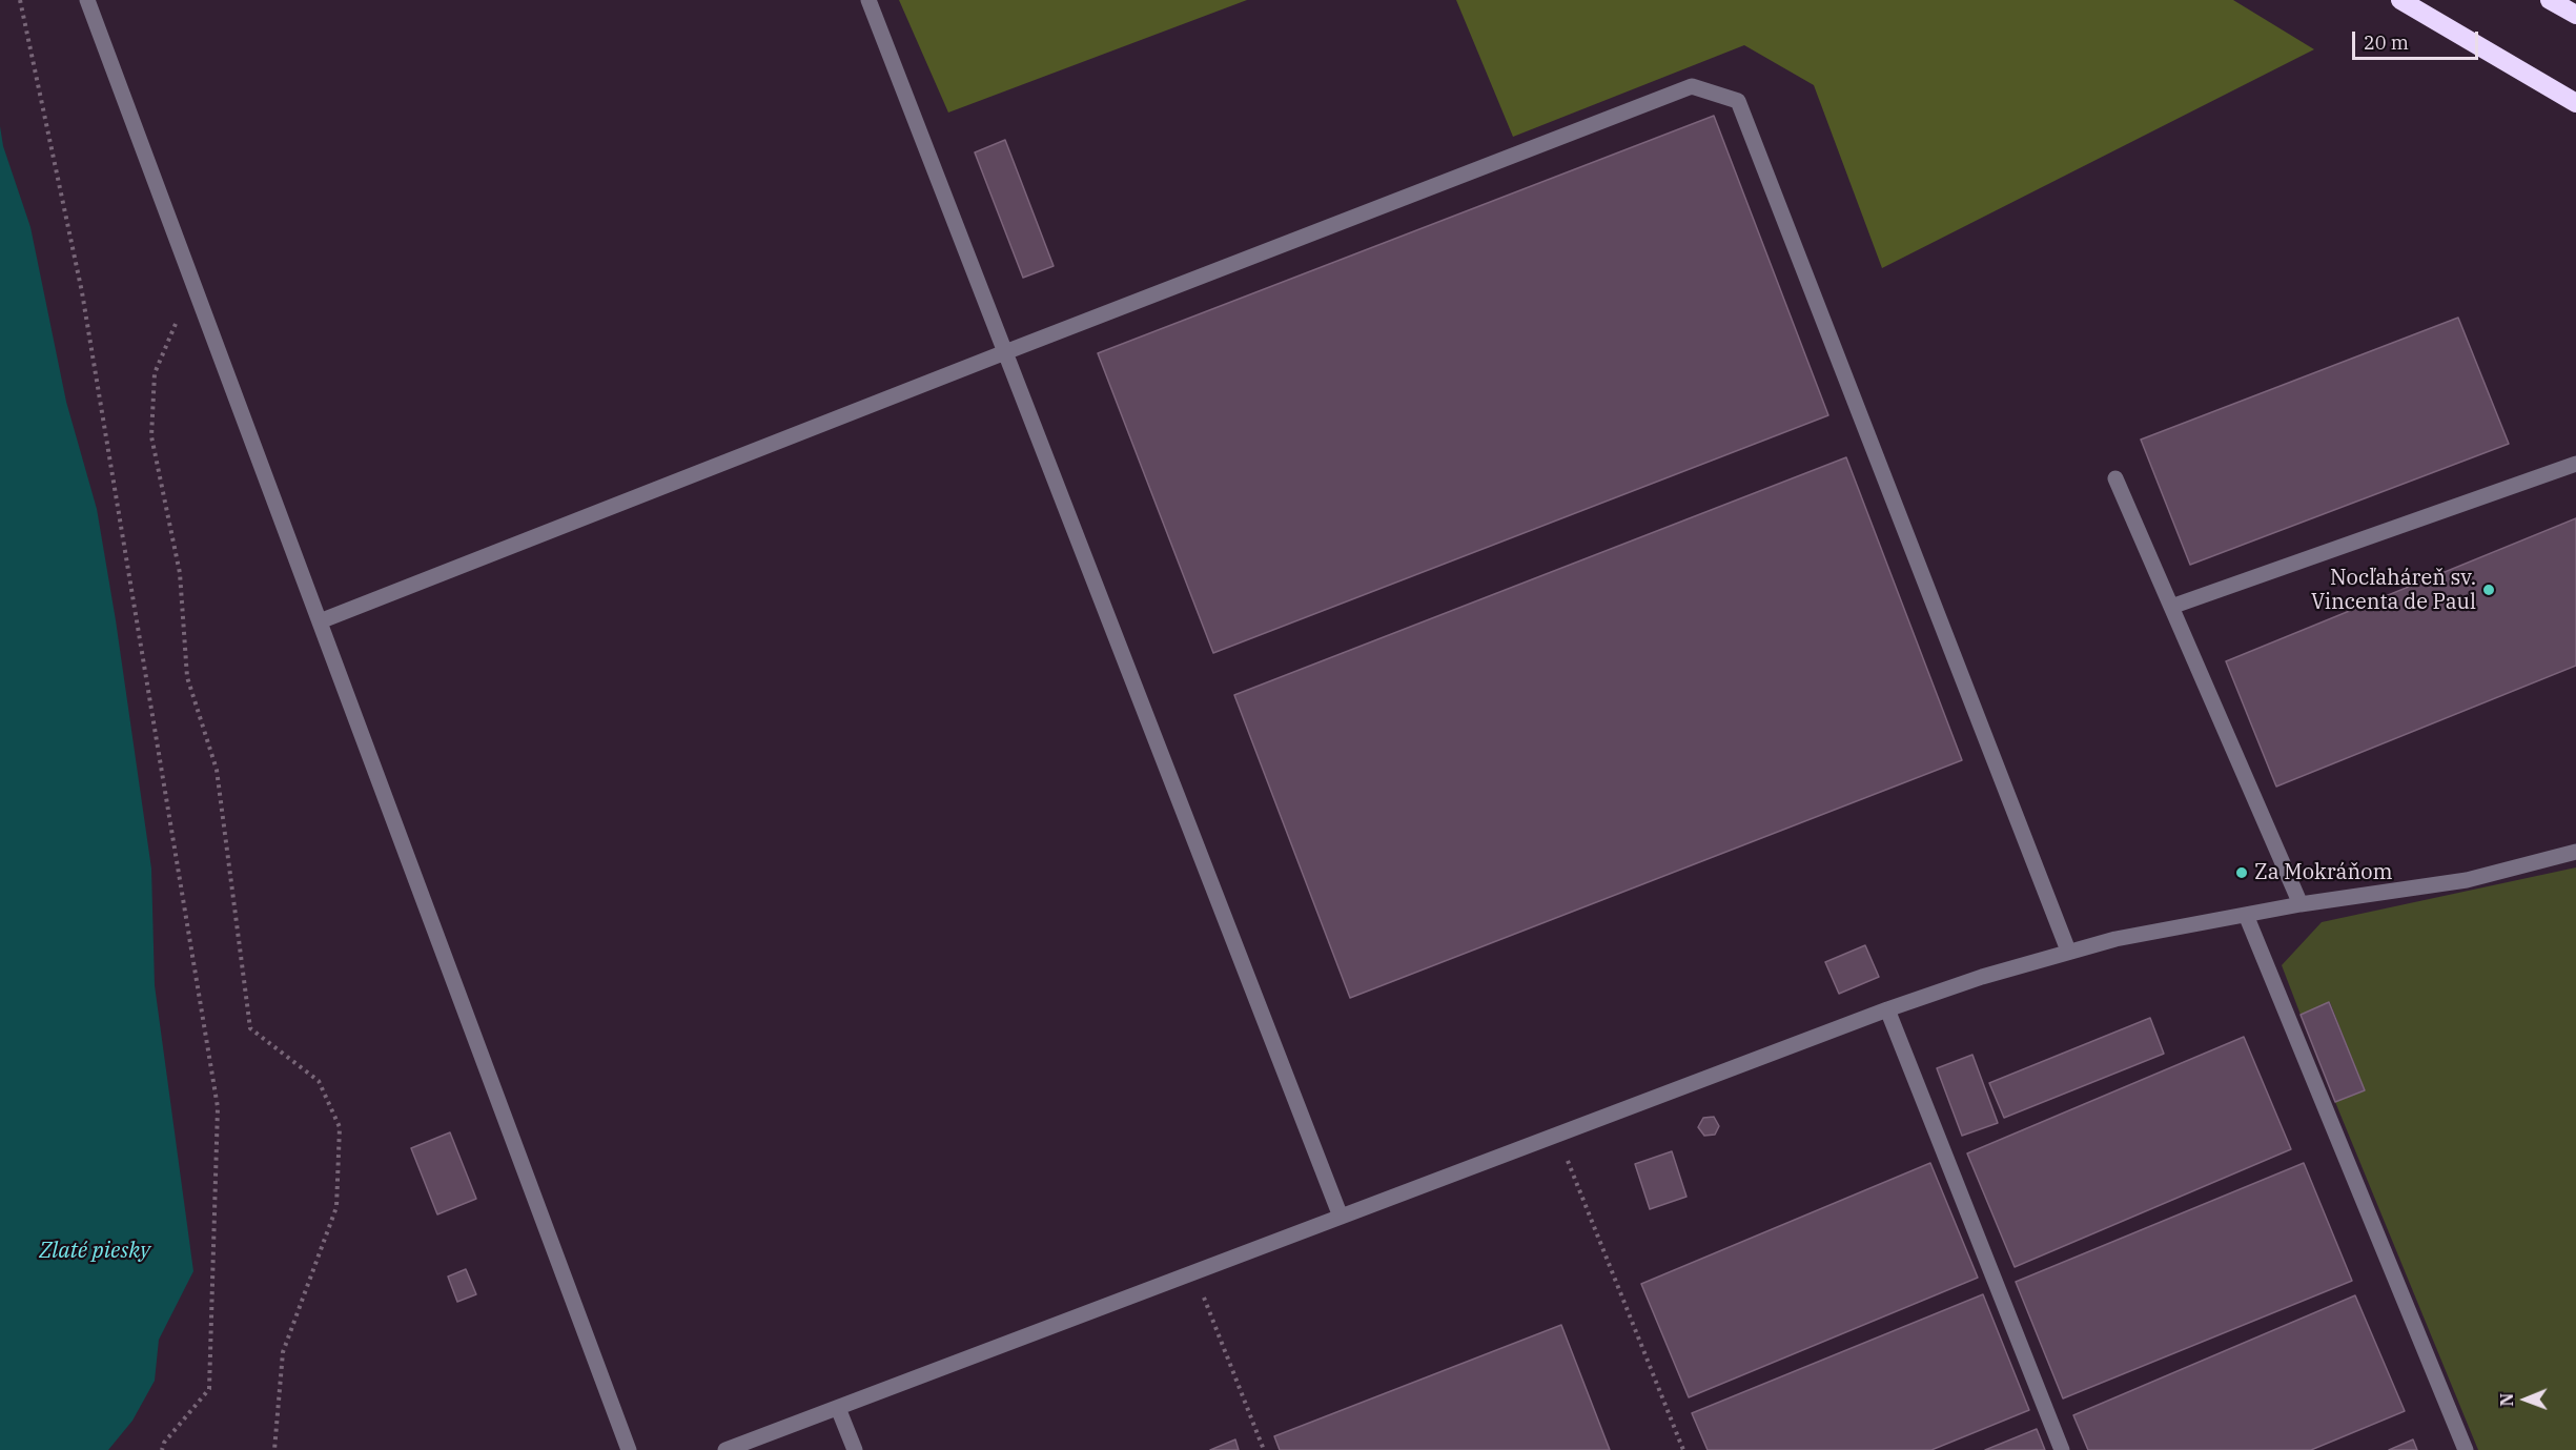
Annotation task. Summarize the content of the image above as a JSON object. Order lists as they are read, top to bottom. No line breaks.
{"water":["Zlaté piesky"],"places":["Nocľaháreň sv. Vincenta de Paul","Za Mokráňom"],"scale_bar":"20 m","north":"left"}
